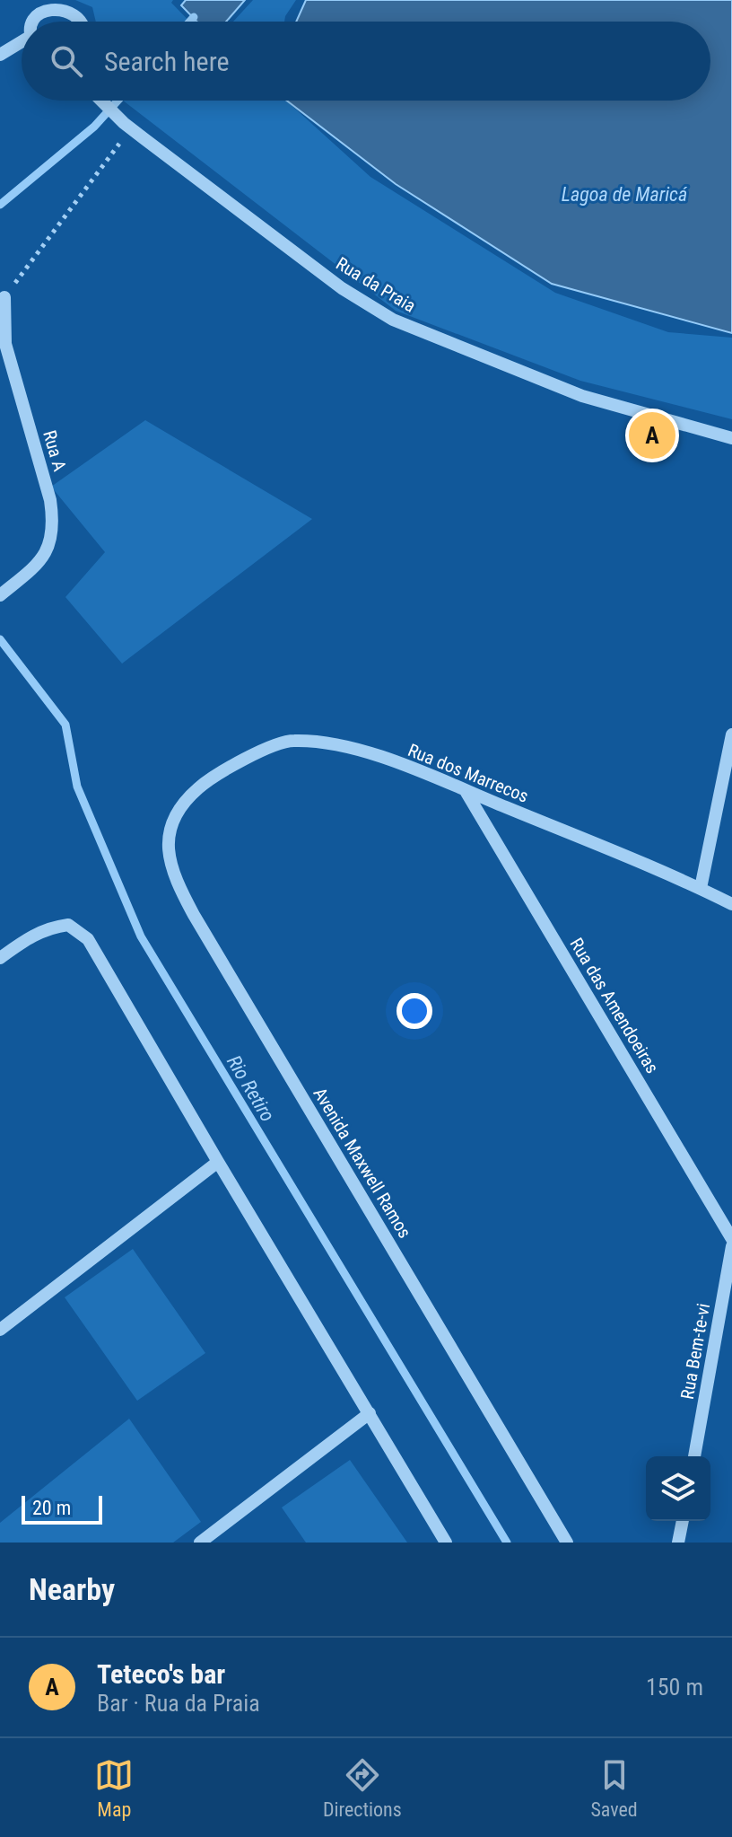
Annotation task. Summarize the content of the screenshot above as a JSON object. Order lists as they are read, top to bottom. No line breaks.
{"streets":{"street":["Rua da Praia","Rua A","Rua dos Marrecos","Rua das Amendoeiras","Avenida Maxwell Ramos","Rua Bem-te-vi"]},"crossings":[["Rua dos Marrecos","Rua das Amendoeiras"],["Rua dos Marrecos","Avenida Maxwell Ramos"]],"water":["Lagoa de Maricá","Rio Retiro"],"scale_bar":"20 m","page":{"search":"Search here","pins":"A","scale":"20 m","heading":"Nearby","list":[{"mark":"A","name":"Teteco's bar","note":"Bar · Rua da Praia","value":"150 m"}],"nav":["Map","Directions","Saved"]}}
